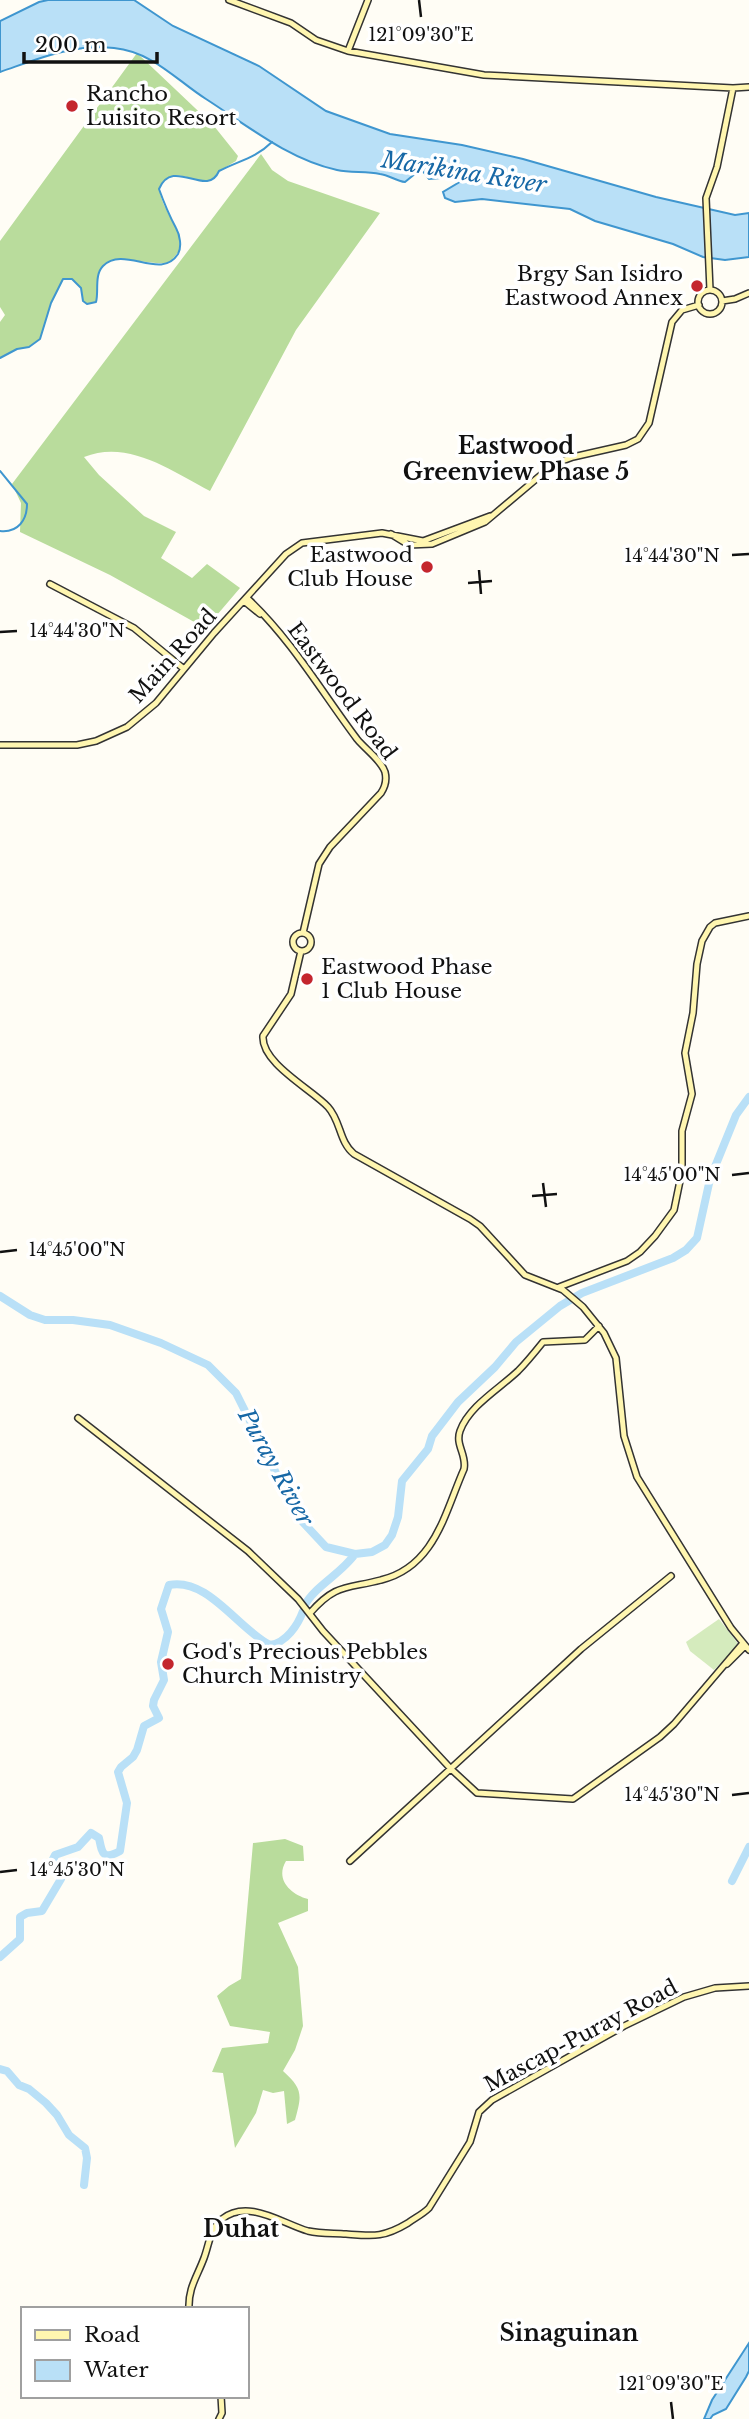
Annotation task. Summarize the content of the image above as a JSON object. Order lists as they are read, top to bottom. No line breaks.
{"streets":{"street":["Main Road","Eastwood Road","Mascap-Puray Road"]},"crossings":[["Main Road","Eastwood Road"]],"districts":["Eastwood Greenview Phase 5","Duhat","Sinaguinan"],"water":["Marikina River","Puray River"],"places":["Rancho Luisito Resort","Brgy San Isidro Eastwood Annex","Eastwood Club House","Eastwood Phase 1 Club House","God's Precious Pebbles Church Ministry"],"legend":["Road","Water"],"scale_bar":"200 m","coordinates":["121°09'30\"E","14°44'30\"N","14°45'00\"N","14°45'30\"N"]}
